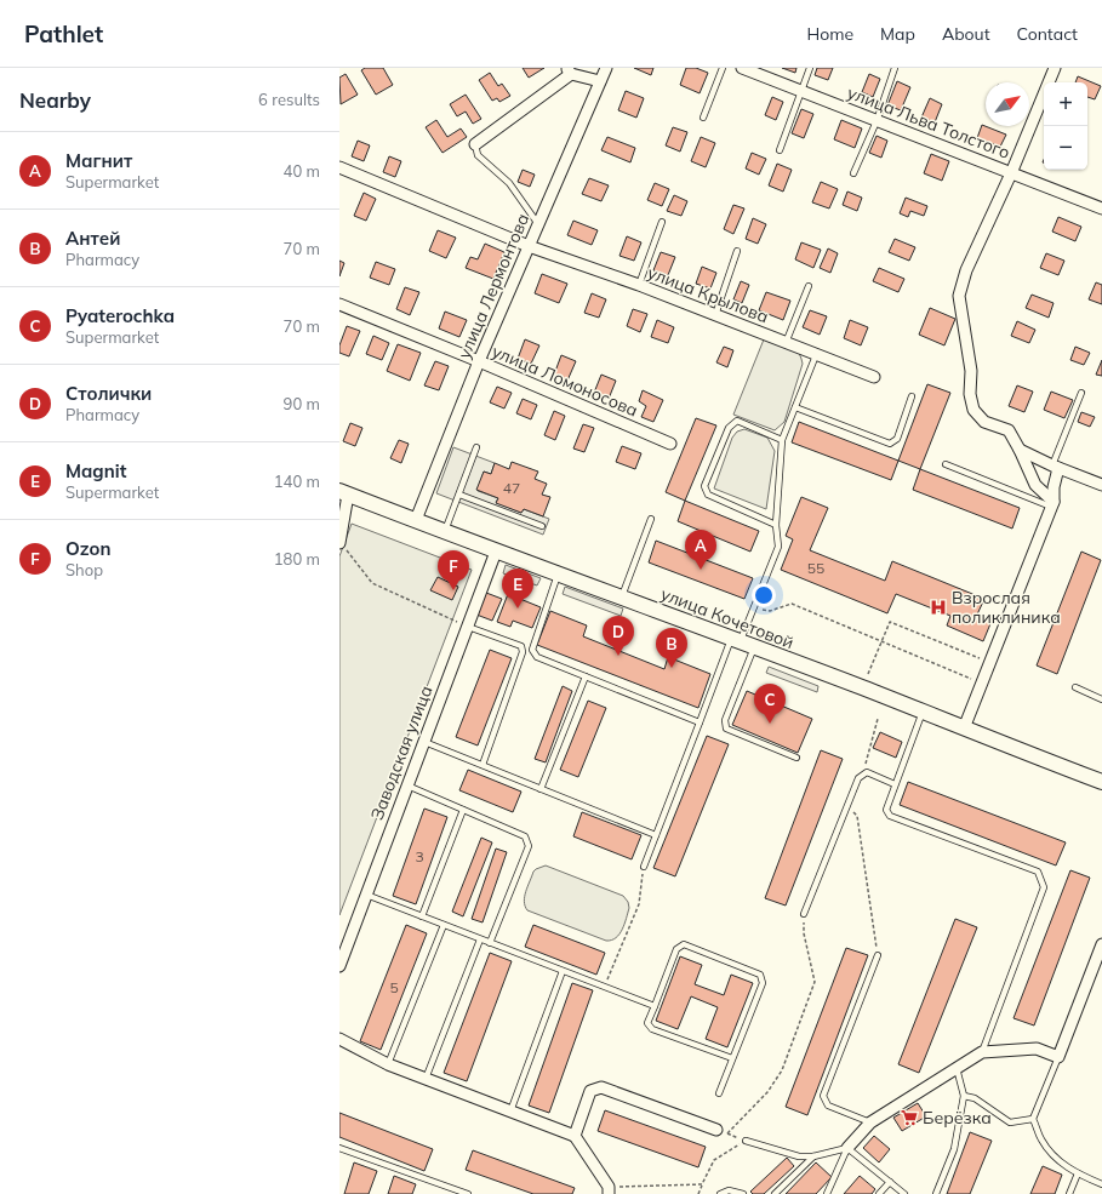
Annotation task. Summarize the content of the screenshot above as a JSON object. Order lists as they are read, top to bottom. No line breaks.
{"streets":{"main road":["улица Кочетовой"],"street":["улица Льва Толстого","улица Лермонтова","улица Крылова","улица Ломоносова","Заводская улица"]},"crossings":[["улица Лермонтова","улица Крылова"],["улица Лермонтова","улица Ломоносова"],["улица Лермонтова","улица Кочетовой"],["улица Кочетовой","Заводская улица"]],"places":{"hospital":["Взрослая поликлиника"],"supermarket":["Берёзка"]},"house_numbers":["47","55","3","5"],"north":"top right","page":{"header":"Pathlet","nav":["Home","Map","About","Contact"],"heading":["Nearby","6 results"],"map_buttons":["+","−"],"list":[{"mark":"A","name":"Магнит","note":"Supermarket","value":"40 m"},{"mark":"B","name":"Антей","note":"Pharmacy","value":"70 m"},{"mark":"C","name":"Pyaterochka","note":"Supermarket","value":"70 m"},{"mark":"D","name":"Столички","note":"Pharmacy","value":"90 m"},{"mark":"E","name":"Magnit","note":"Supermarket","value":"140 m"},{"mark":"F","name":"Ozon","note":"Shop","value":"180 m"}],"pins":["A","F","E","D","B","C"]}}
